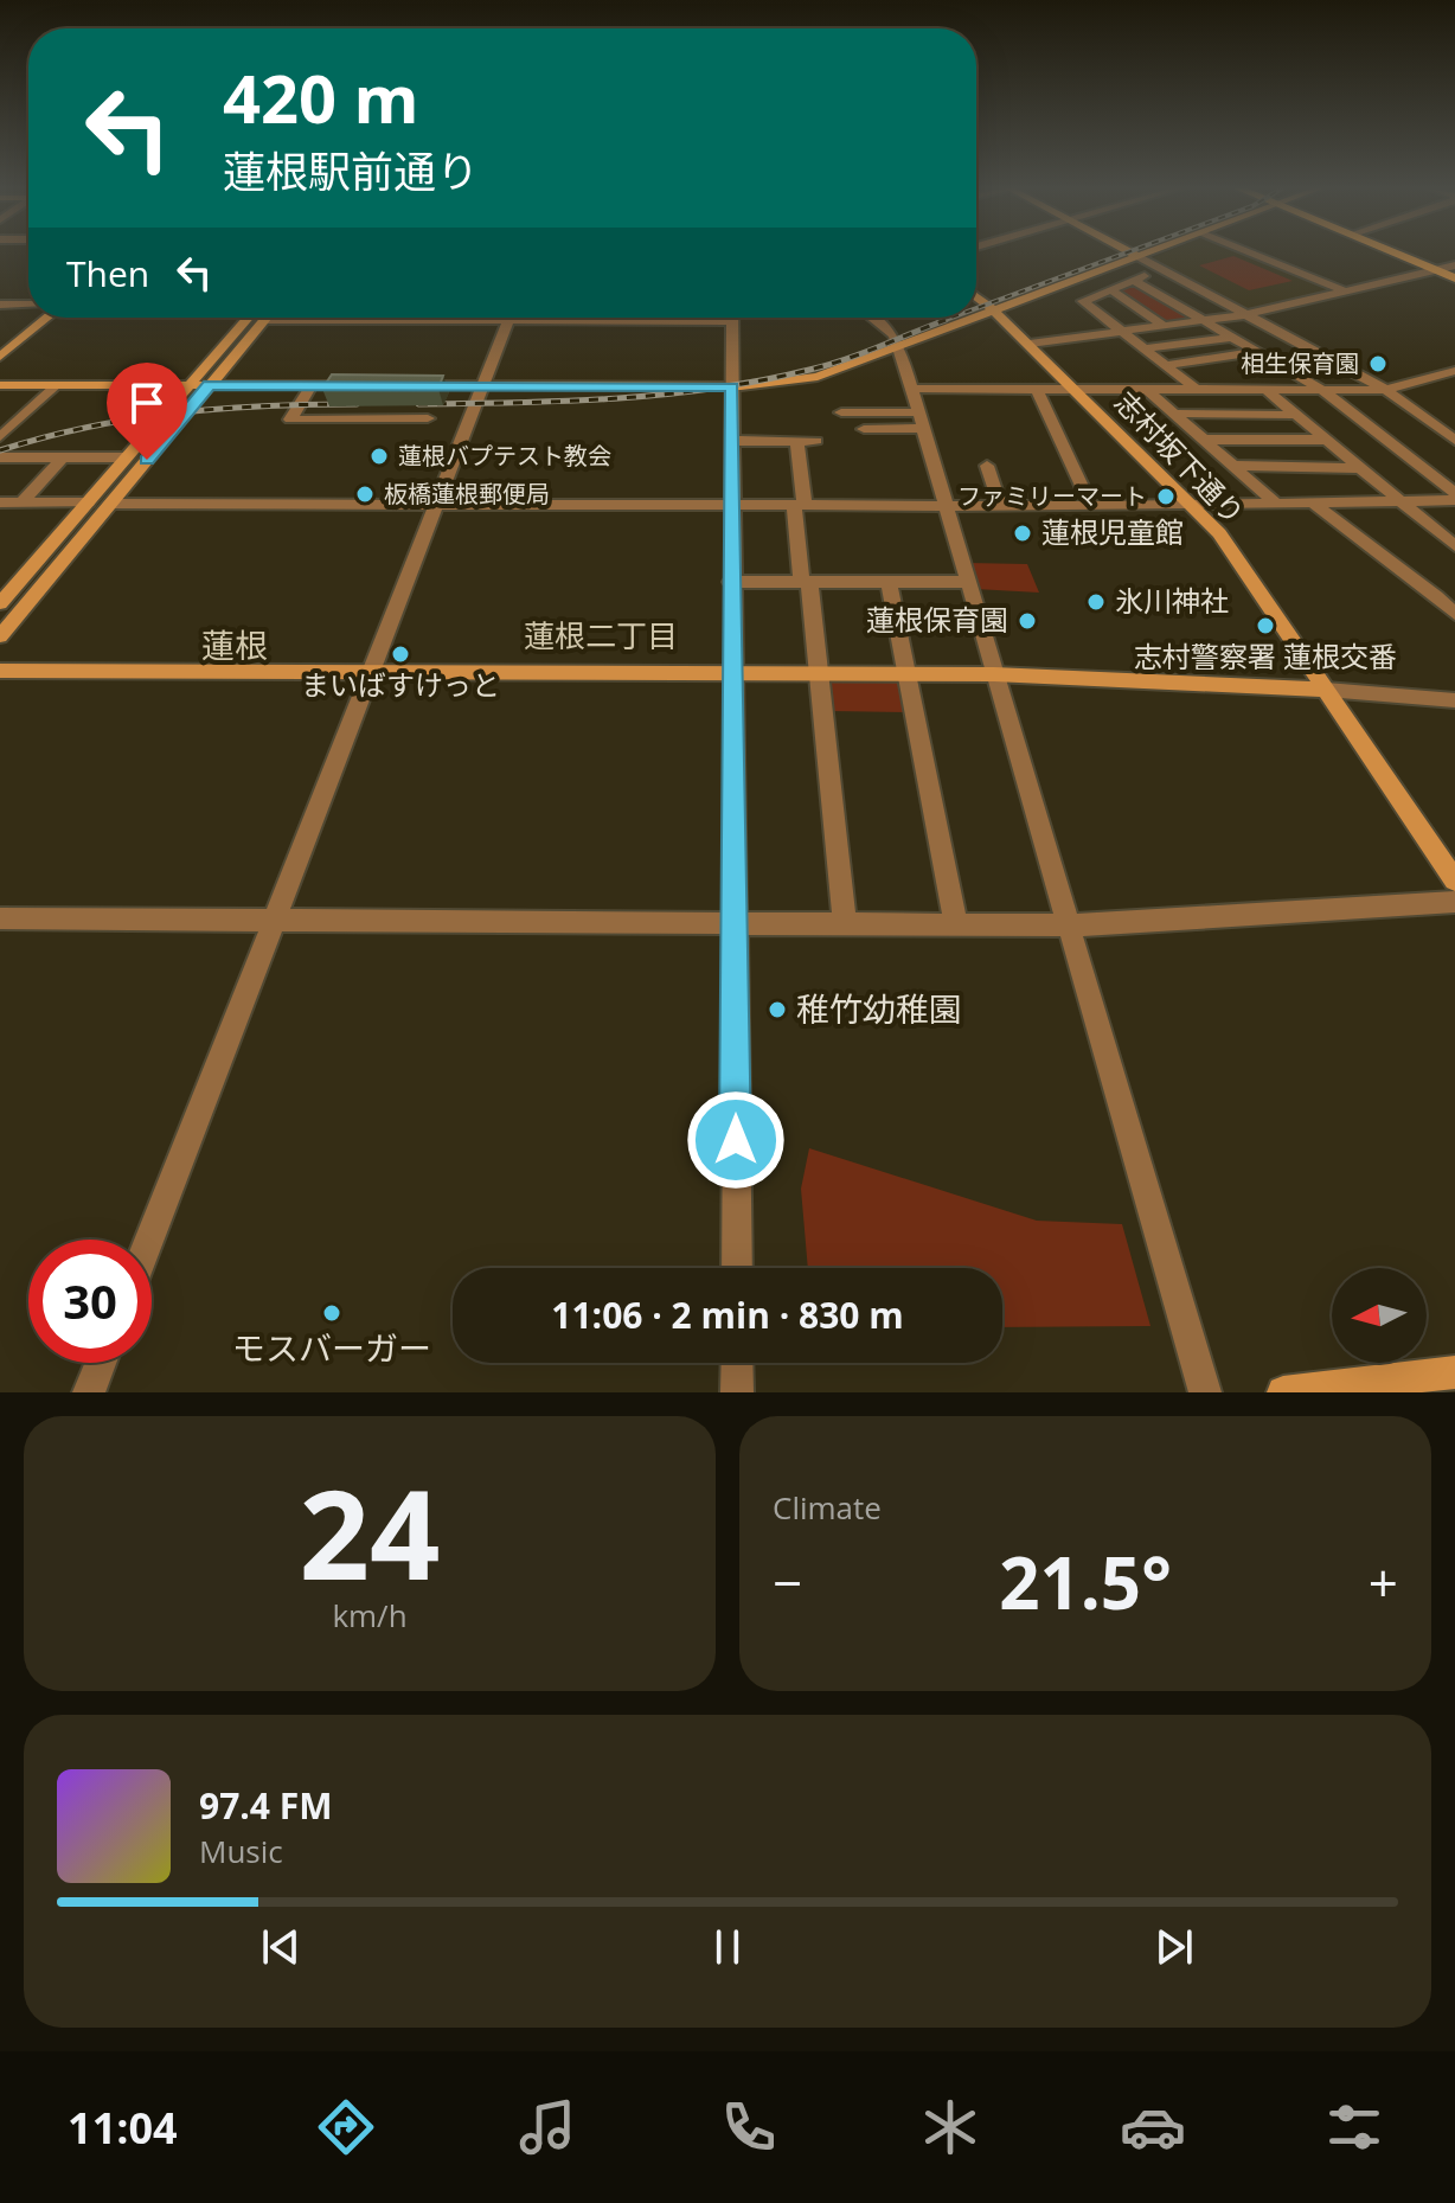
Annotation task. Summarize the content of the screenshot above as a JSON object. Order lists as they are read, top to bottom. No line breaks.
{"streets":{"street":["志村坂下通り"]},"districts":["蓮根二丁目","蓮根"],"places":["相生保育園","蓮根バプテスト教会","板橋蓮根郵便局","ファミリーマート","蓮根児童館","氷川神社","蓮根保育園","志村警察署 蓮根交番","まいばすけっと","稚竹幼稚園","モスバーガー"],"north":"left","page":{"turn":["420 m","蓮根駅前通り"],"then":"Then","limit":"30","trip":"11:06 · 2 min · 830 m","tile":[["24","km/h"],"Climate"],"heat":["−","21.5°","+"],"song":["97.4 FM","Music"],"tabs":"11:04"}}
